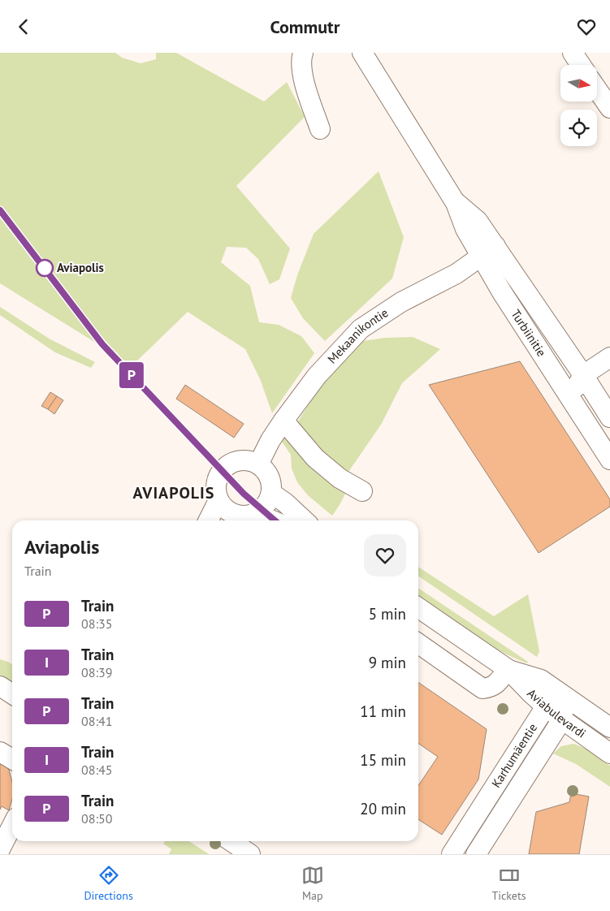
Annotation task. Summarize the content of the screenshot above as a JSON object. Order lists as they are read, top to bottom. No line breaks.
{"streets":{"street":["Turbiinitie","Mekaanikontie","Aviabulevardi","Karhumäentie"]},"crossings":[["Turbiinitie","Mekaanikontie"],["Aviabulevardi","Karhumäentie"]],"districts":["AVIAPOLIS"],"places":["Aviapolis"],"north":"right","page":{"header":"Commutr","on_map":"P","heading":["Aviapolis","Train"],"list":[{"mark":"P","name":"Train","note":"08:35","value":"5 min"},{"mark":"I","name":"Train","note":"08:39","value":"9 min"},{"mark":"P","name":"Train","note":"08:41","value":"11 min"},{"mark":"I","name":"Train","note":"08:45","value":"15 min"},{"mark":"P","name":"Train","note":"08:50","value":"20 min"}],"tabs":["Directions","Map","Tickets"]}}
